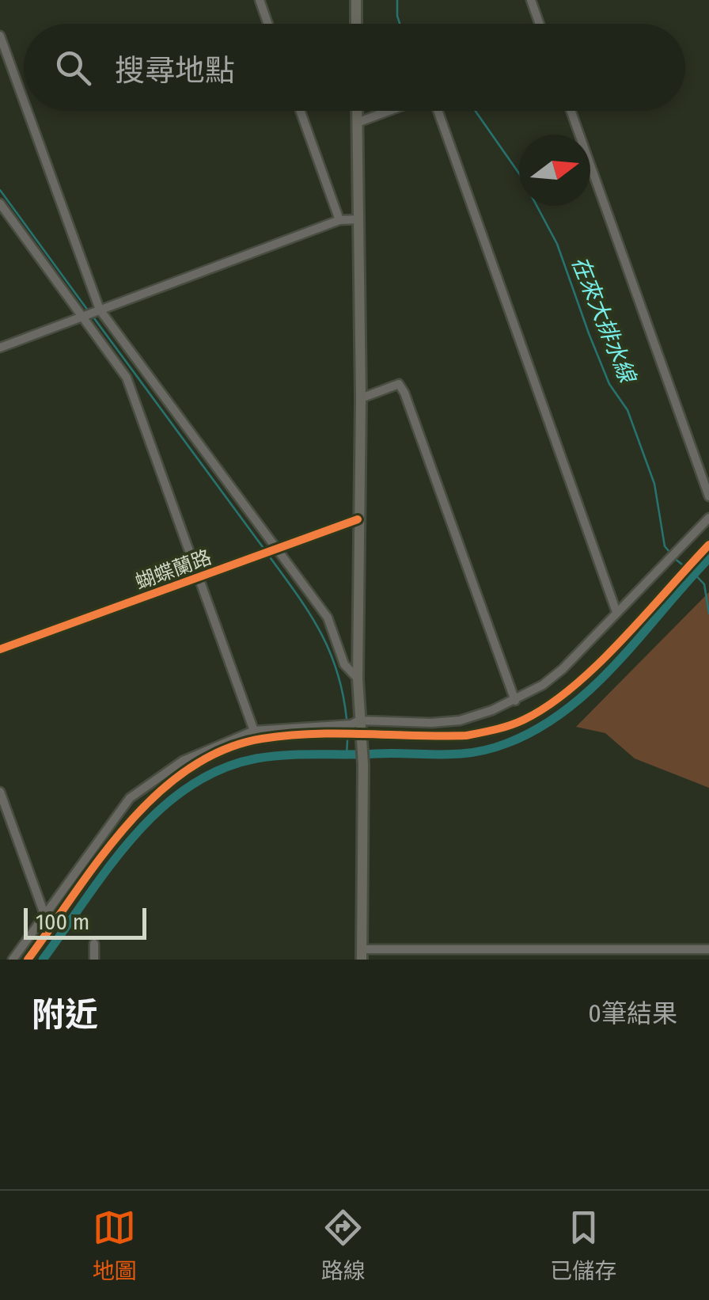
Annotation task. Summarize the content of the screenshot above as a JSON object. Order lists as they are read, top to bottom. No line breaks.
{"streets":{"street":["蝴蝶蘭路"]},"water":["在來大排水線"],"scale_bar":"100 m","north":"right","page":{"search":"搜尋地點","scale":"100 m","heading":["附近","0筆結果"],"nav":["地圖","路線","已儲存"]}}
